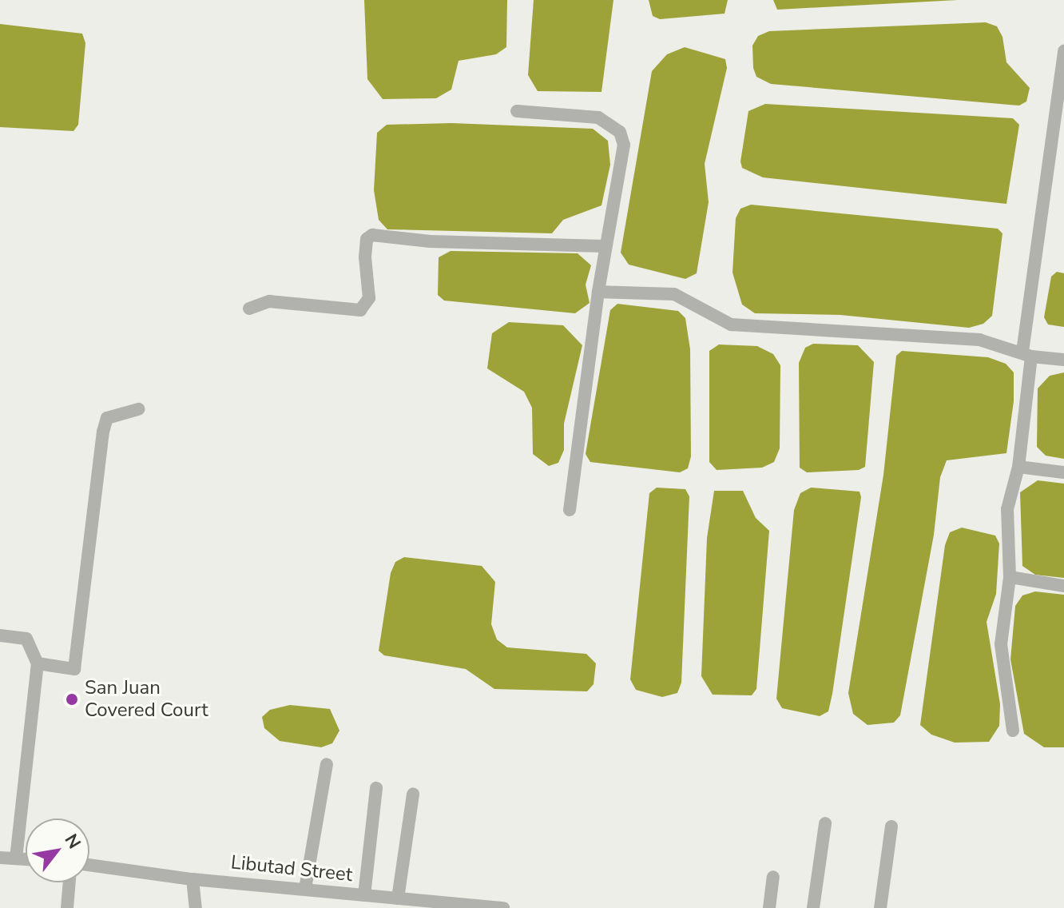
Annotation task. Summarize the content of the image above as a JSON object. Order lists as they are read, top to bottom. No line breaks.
{"streets":{"street":["Libutad Street"]},"places":["San Juan Covered Court"],"north":"top right"}
